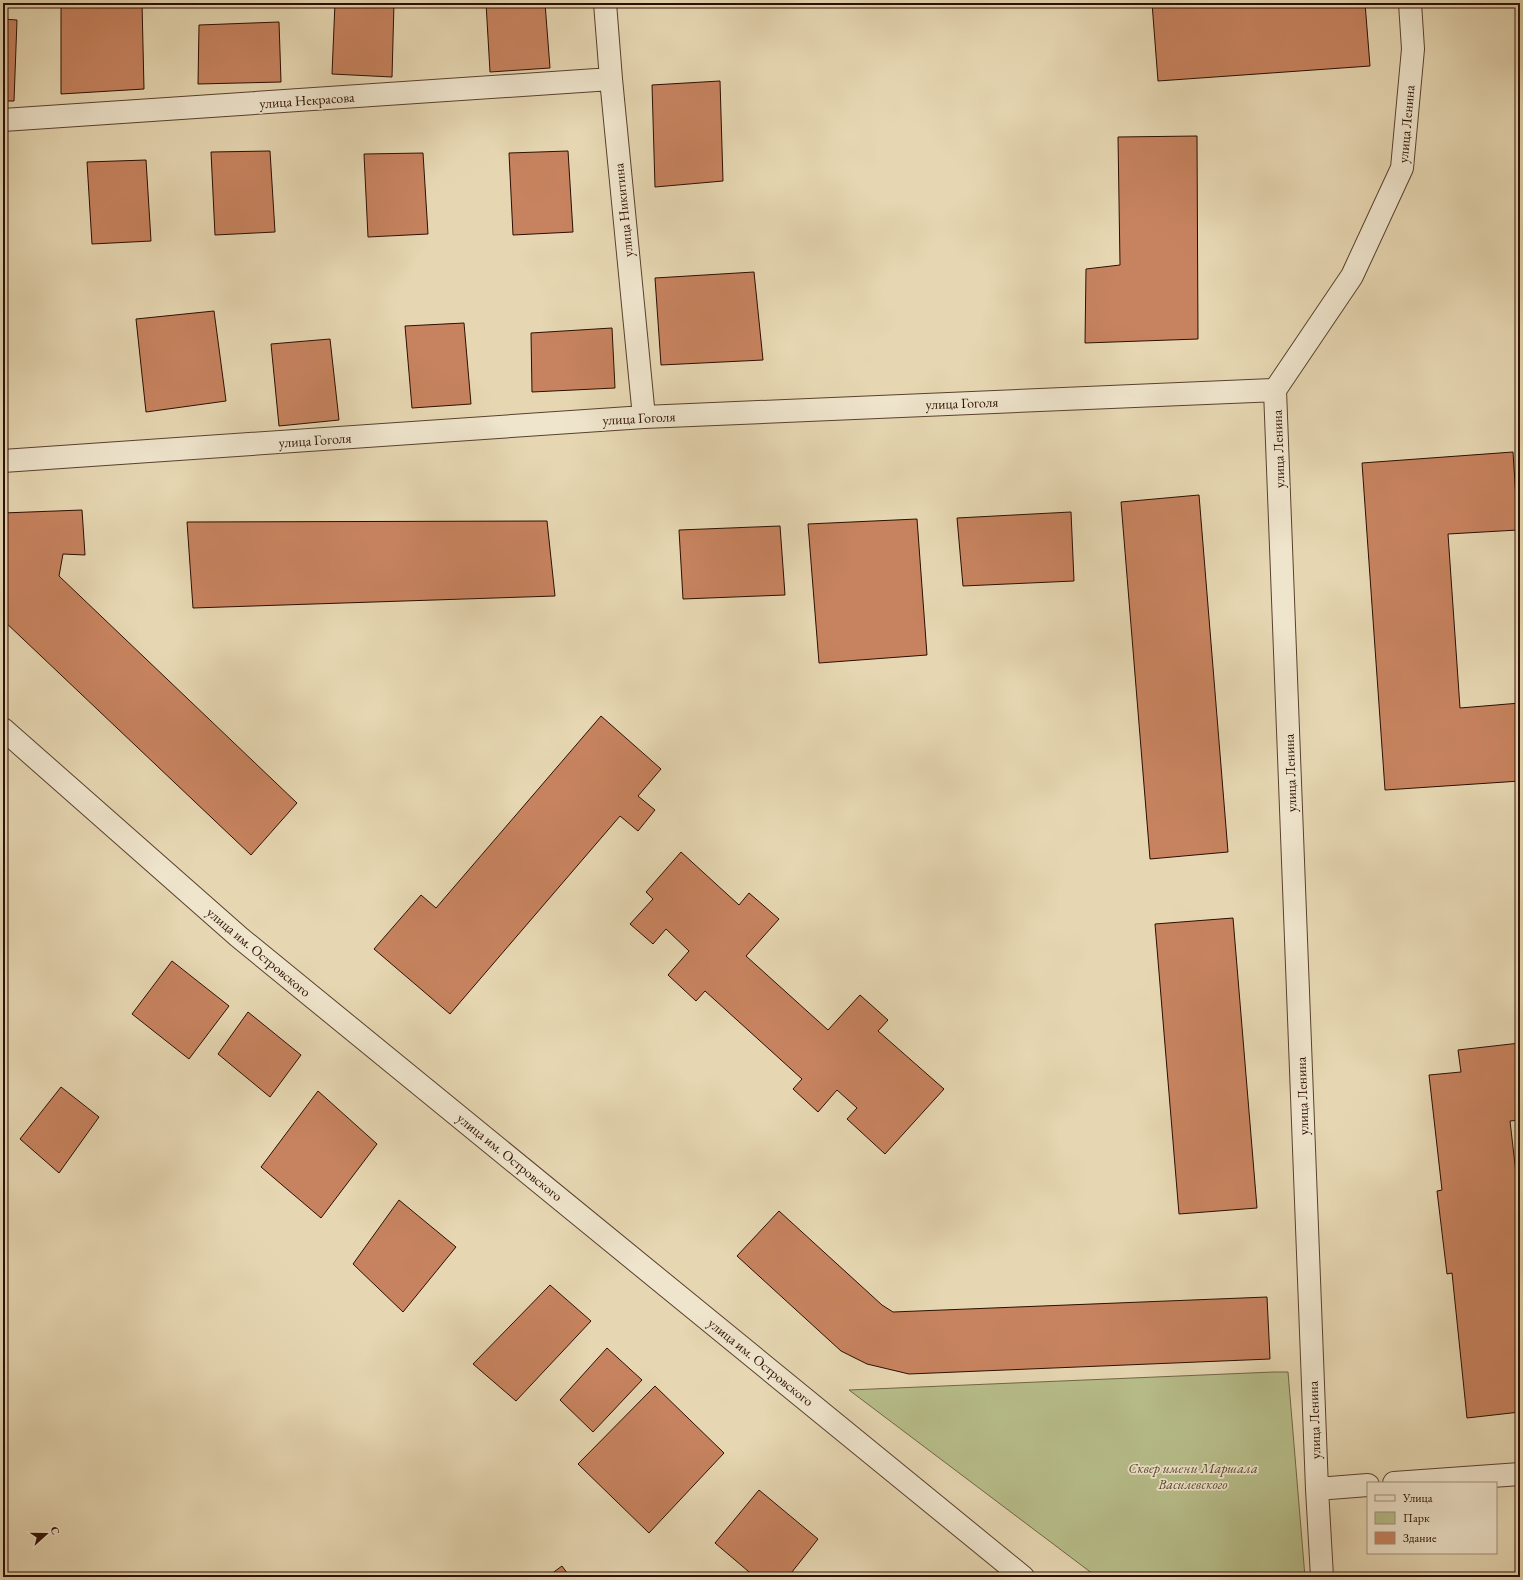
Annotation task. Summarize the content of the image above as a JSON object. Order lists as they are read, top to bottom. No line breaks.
{"streets":{"street":["улица Некрасова","улица Ленина","улица Никитина","улица Гоголя","улица им. Островского"]},"crossings":[["улица Некрасова","улица Никитина"],["улица Ленина","улица Гоголя"],["улица Никитина","улица Гоголя"]],"parks":["Сквер имени Маршала Василевского"],"legend":["Улица","Парк","Здание"],"north":"right"}
